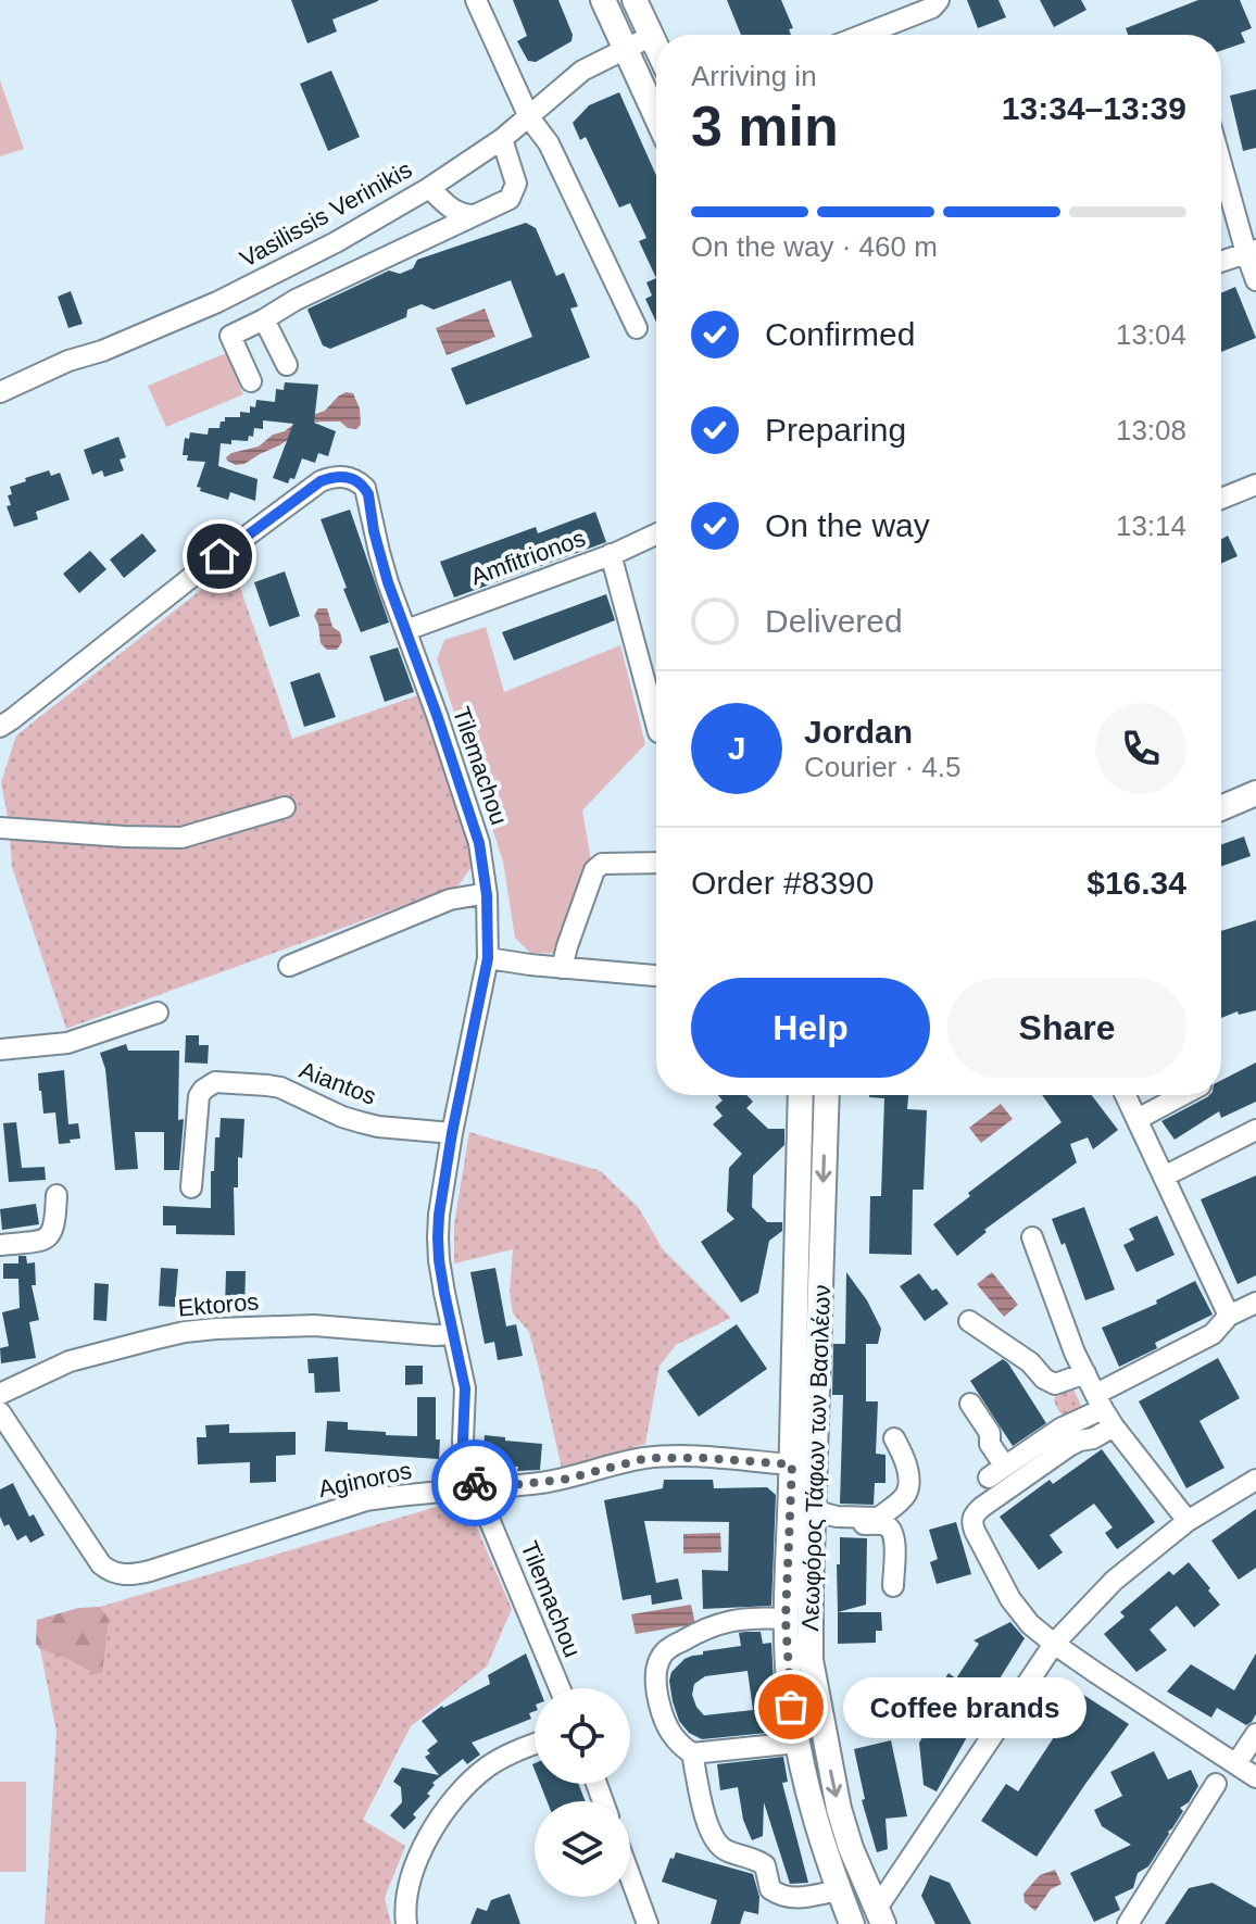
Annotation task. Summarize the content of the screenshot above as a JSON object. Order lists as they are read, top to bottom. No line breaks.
{"streets":{"main road":["Λεωφόρος Τάφων των Βασιλέων"],"street":["Vasilissis Verinikis","Amfitrionos","Tilemachou","Aiantos","Ektoros","Aginoros"]},"crossings":[["Amfitrionos","Tilemachou"],["Tilemachou","Aiantos"],["Tilemachou","Ektoros"],["Tilemachou","Aginoros"],["Λεωφόρος Τάφων των Βασιλέων","Aginoros"]],"places":["Coffee brands"],"page":{"heading":["3 min","Arriving in","13:34–13:39"],"panel":["Jordan","Courier · 4.5","Order #8390","$16.34"],"bar":"On the way · 460 m","list":[["Confirmed","13:04"],["Preparing","13:08"],["On the way","13:14"],"Delivered"],"round":"J","buttons":["Help","Share"],"bubble":"Coffee brands"}}
